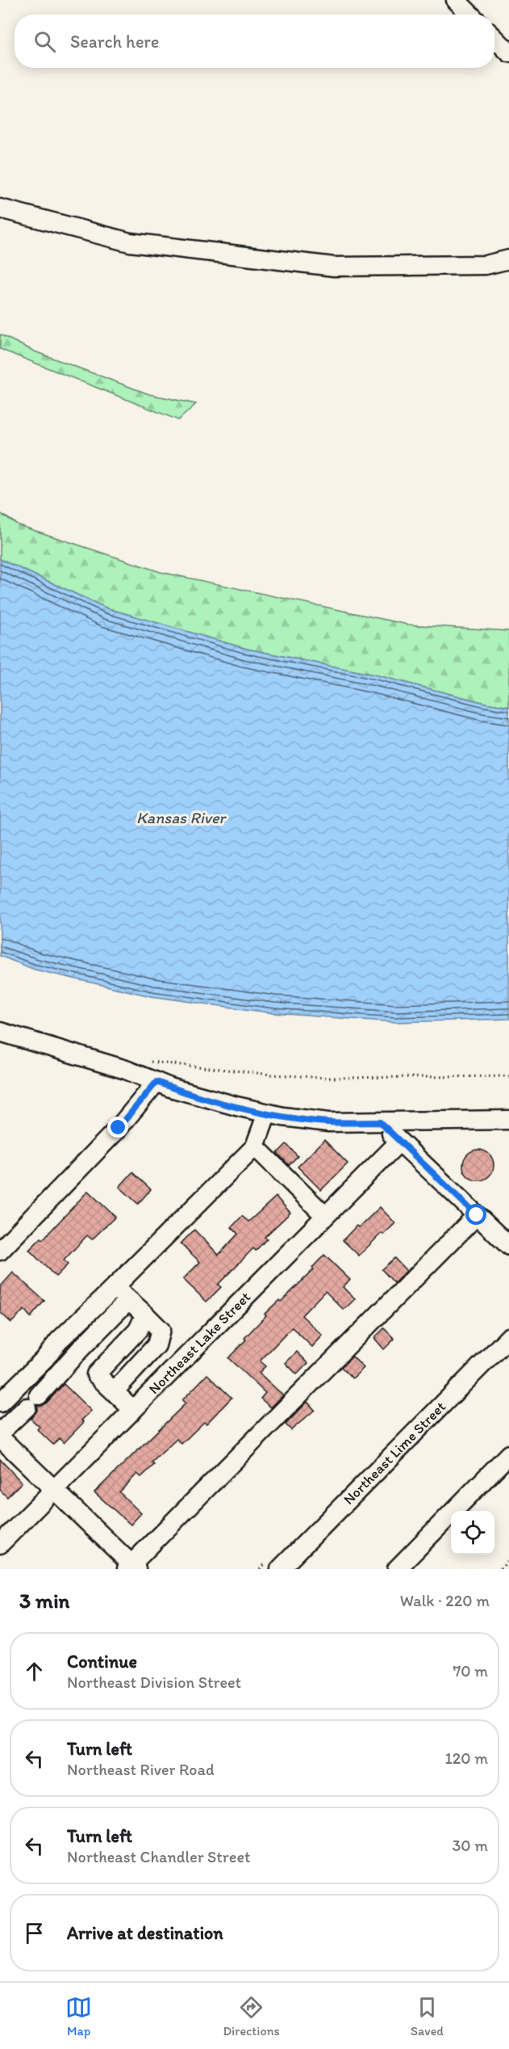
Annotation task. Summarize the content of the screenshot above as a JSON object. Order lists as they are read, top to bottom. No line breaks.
{"streets":{"street":["Northeast Lake Street","Northeast Lime Street"]},"water":["Kansas River"],"page":{"search":"Search here","heading":["3 min","Walk · 220 m"],"list":[["Continue","Northeast Division Street","70 m"],["Turn left","Northeast River Road","120 m"],["Turn left","Northeast Chandler Street","30 m"],"Arrive at destination"],"nav":["Map","Directions","Saved"]}}
